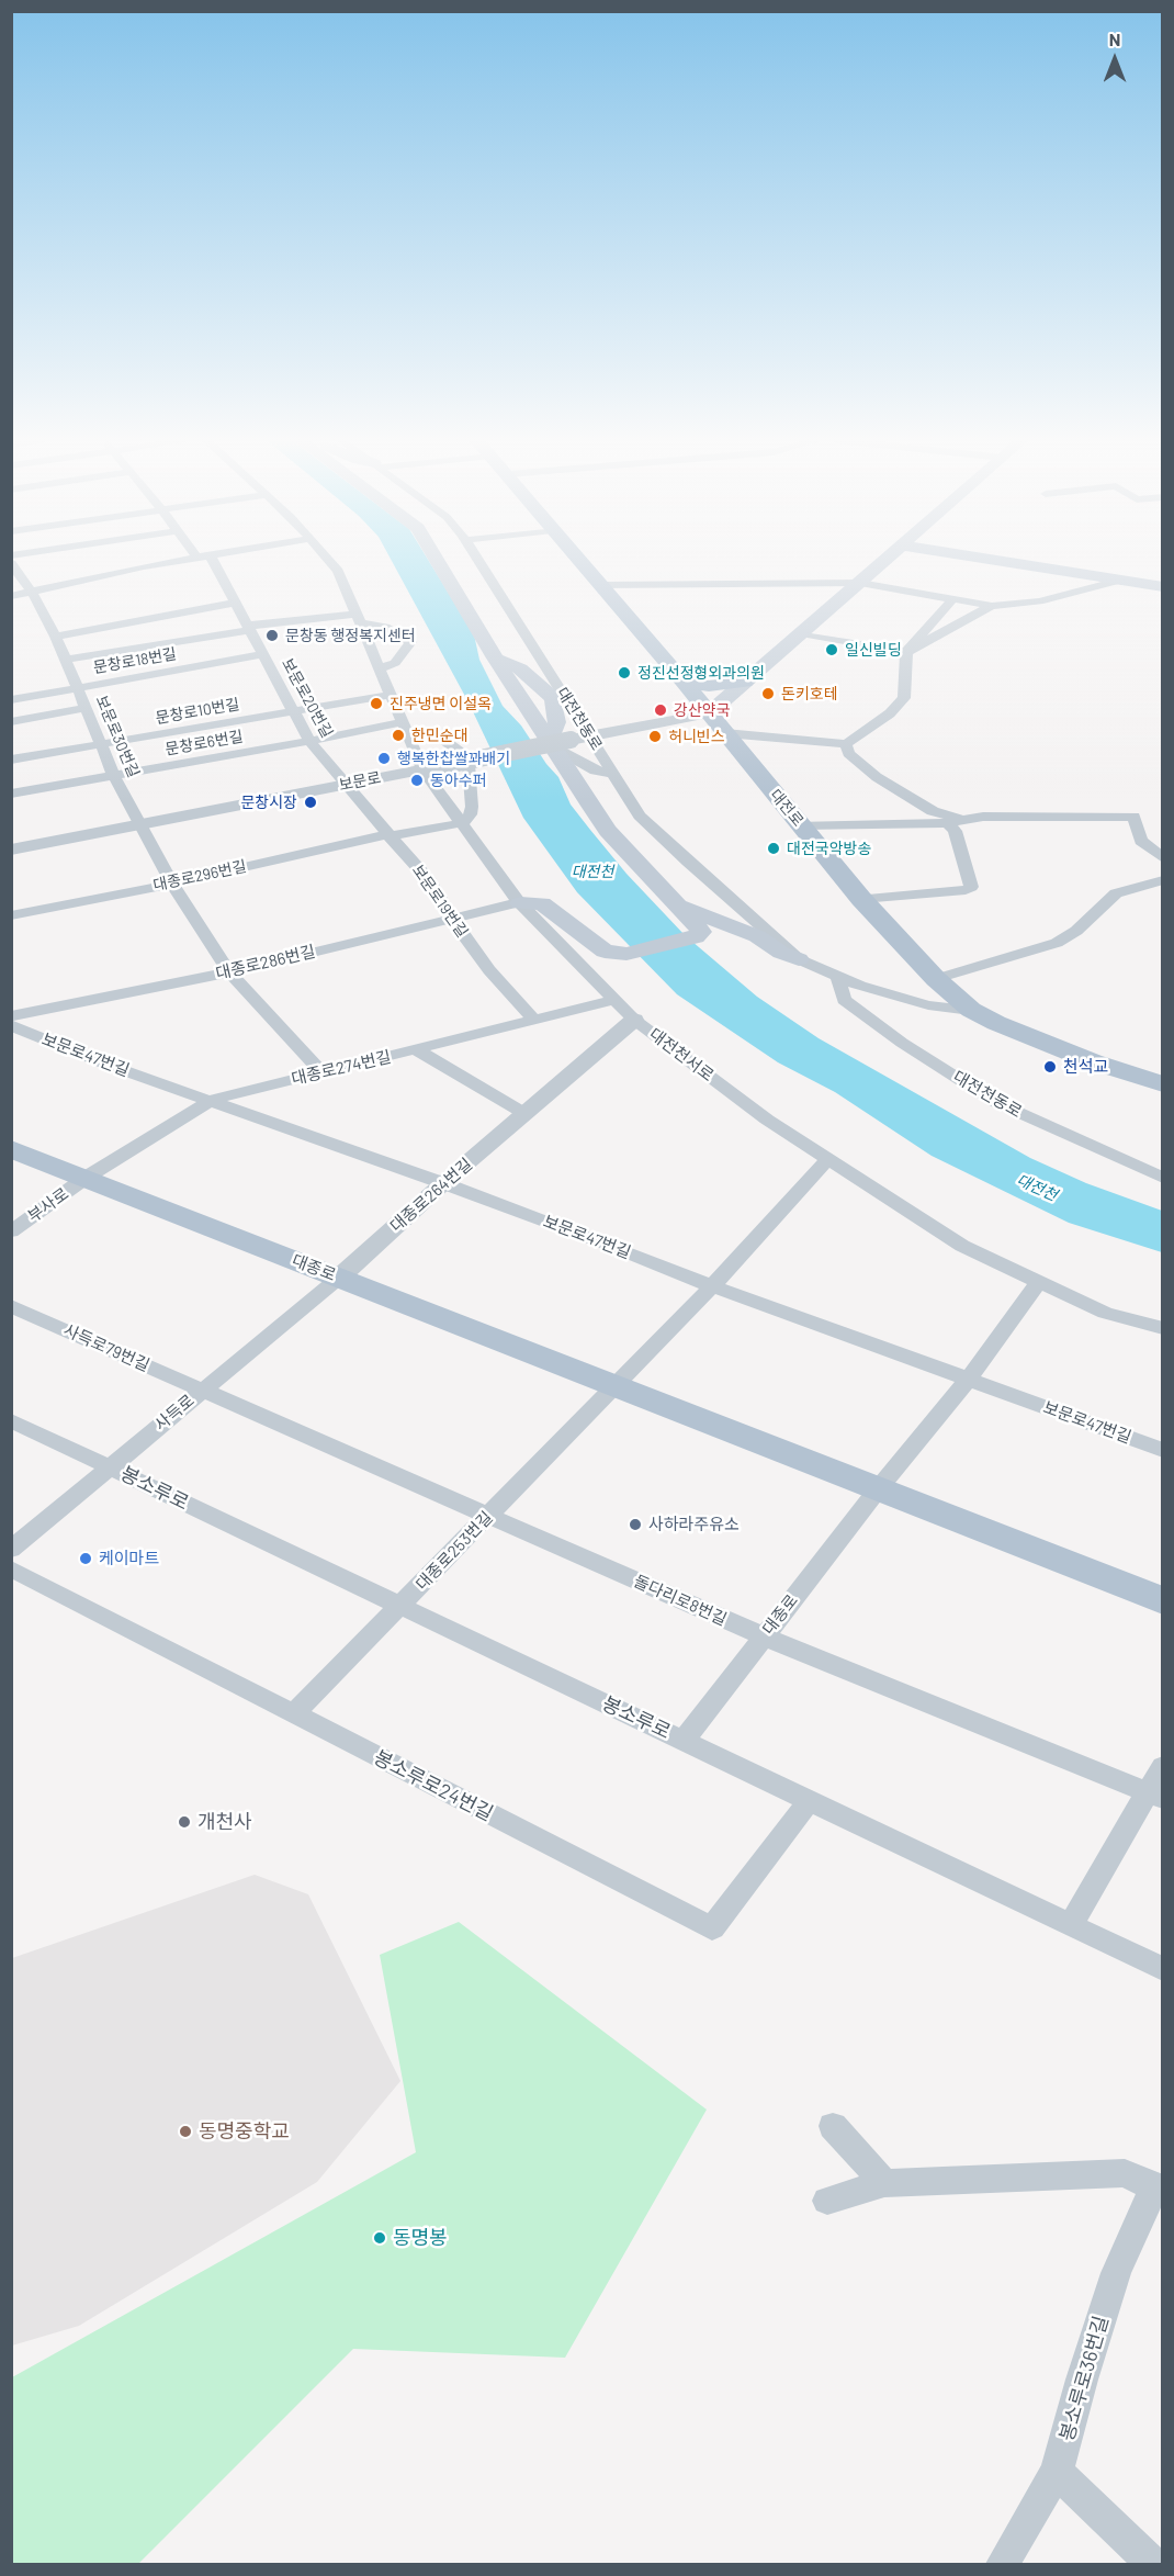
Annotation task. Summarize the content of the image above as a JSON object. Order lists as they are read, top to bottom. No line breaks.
{"streets":{"main road":["대전로","대종로"],"street":["문창로18번길","보문로20번길","문창로10번길","대전천동로","보문로30번길","문창로6번길","보문로","대종로296번길","보문로19번길","대종로286번길","보문로47번길","대전천서로","대종로274번길","대종로264번길","부사로","사득로79번길","사득로","봉소루로","대종로253번길","돌다리로8번길","봉소루로24번길","봉소루로36번길"]},"crossings":[["문창로18번길","보문로20번길"],["문창로18번길","보문로30번길"],["보문로20번길","문창로10번길"],["보문로20번길","문창로6번길"],["보문로20번길","보문로"],["보문로20번길","보문로19번길"],["문창로10번길","보문로30번길"],["문창로10번길","대전천서로"],["대전천동로","보문로"],["대전천동로","대전로"],["보문로30번길","문창로6번길"],["보문로30번길","보문로"],["보문로30번길","대종로296번길"],["보문로30번길","대종로286번길"],["보문로30번길","대종로274번길"],["문창로6번길","대종로296번길"],["문창로6번길","대전천서로"],["보문로","대전로"],["보문로","보문로19번길"],["보문로","대전천서로"],["대종로296번길","보문로19번길"],["대종로296번길","대전천서로"],["보문로19번길","대종로286번길"],["보문로19번길","대종로274번길"],["대종로286번길","대전천서로"],["보문로47번길","대종로274번길"],["보문로47번길","대종로264번길"],["보문로47번길","대종로"],["대전천서로","대종로274번길"],["대전천서로","대종로264번길"],["대전천서로","대종로"],["대종로274번길","부사로"],["대종로274번길","대종로"],["대종로264번길","대종로"],["대종로264번길","사득로"],["부사로","대종로"],["대종로","사득로"],["대종로","봉소루로"],["대종로","대종로253번길"],["대종로","돌다리로8번길"],["사득로79번길","사득로"],["사득로79번길","돌다리로8번길"],["사득로","봉소루로"],["사득로","돌다리로8번길"],["봉소루로","대종로253번길"],["봉소루로","봉소루로24번길"],["대종로253번길","돌다리로8번길"],["대종로253번길","봉소루로24번길"]],"water":["대전천"],"places":["문창동 행정복지센터","일신빌딩","정진선정형외과의원","돈키호테","진주냉면 이설옥","강산약국","한민순대","허니빈스","행복한찹쌀꽈배기","동아수퍼","문창시장","대전국악방송","천석교","사하라주유소","케이마트","개천사","동명중학교","동명봉"],"north":"top"}
